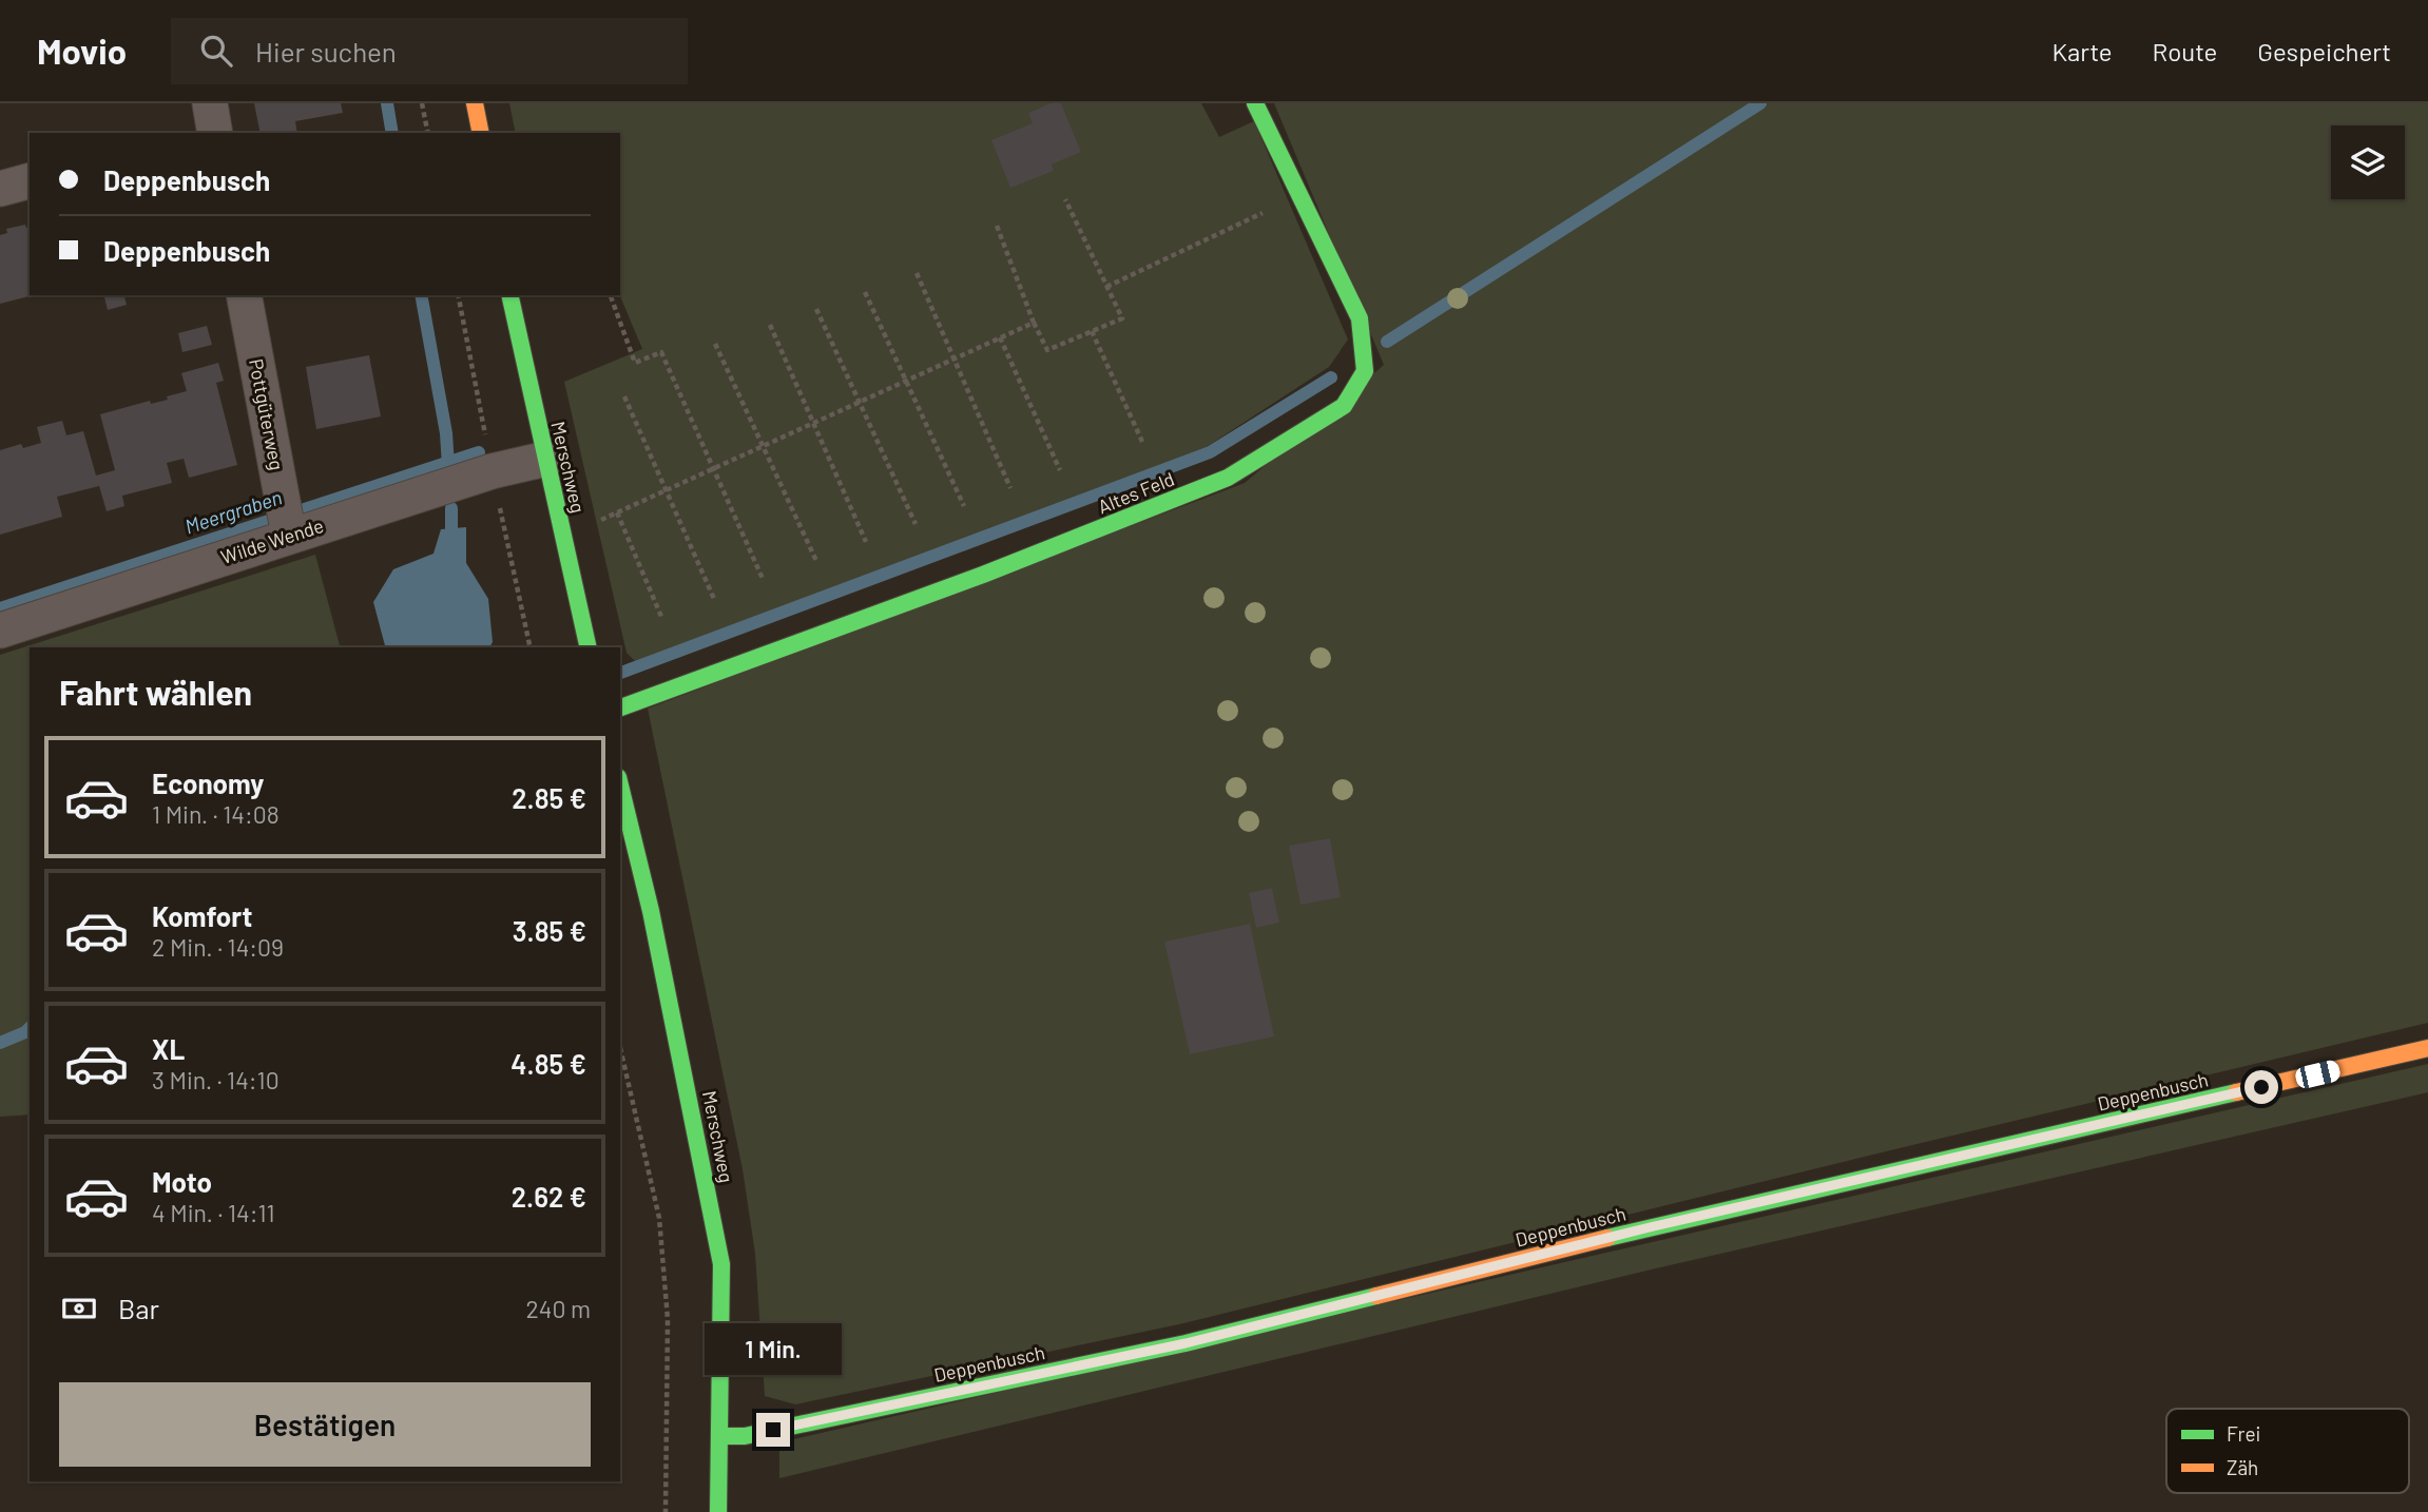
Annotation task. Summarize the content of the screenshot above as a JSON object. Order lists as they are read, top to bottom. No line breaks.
{"streets":{"street":["Pottgüterweg","Merschweg","Altes Feld","Wilde Wende","Deppenbusch"]},"crossings":[["Pottgüterweg","Wilde Wende"],["Merschweg","Wilde Wende"],["Merschweg","Deppenbusch"]],"water":["Meergraben"],"legend":["Frei","Zäh"],"page":{"header":"Movio","search":"Hier suchen","nav":["Karte","Route","Gespeichert"],"banner":["Deppenbusch","Deppenbusch"],"heading":"Fahrt wählen","list":[{"name":"Economy","note":"1 Min. · 14:08","value":"2.85 €"},{"name":"Komfort","note":"2 Min. · 14:09","value":"3.85 €"},{"name":"XL","note":"3 Min. · 14:10","value":"4.85 €"},{"name":"Moto","note":"4 Min. · 14:11","value":"2.62 €"}],"pay":["Bar","240 m"],"bubble":"1 Min.","buttons":"Bestätigen"}}
